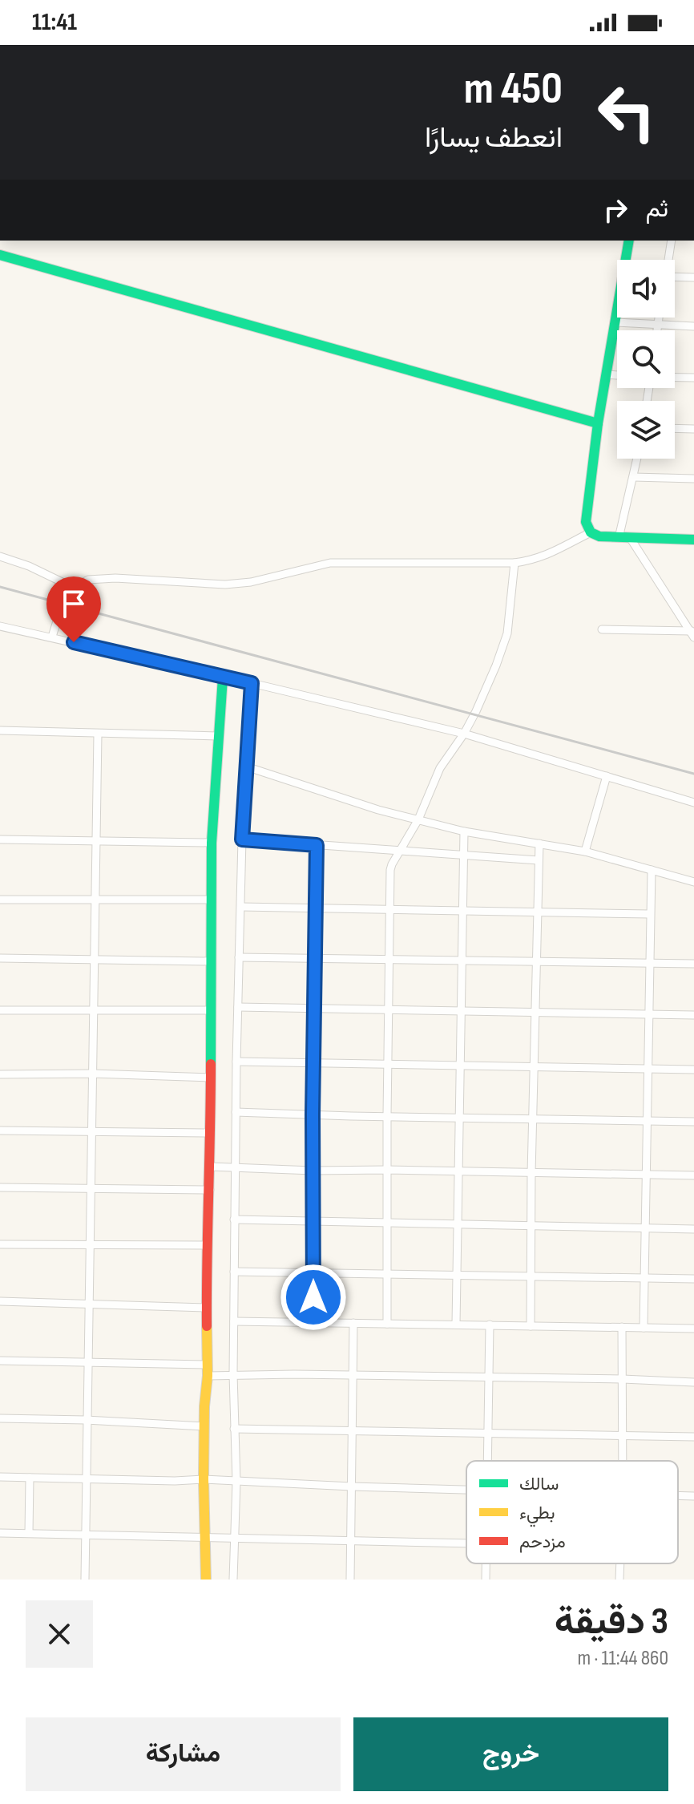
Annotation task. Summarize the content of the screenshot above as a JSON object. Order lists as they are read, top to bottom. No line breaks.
{"legend":["سالك","بطيء","مزدحم"],"page":{"status":"11:41","turn":["450 m","انعطف يسارًا"],"then":"ثم","heading":["3 دقيقة","860 m · 11:44"],"buttons":["خروج","مشاركة"]}}
